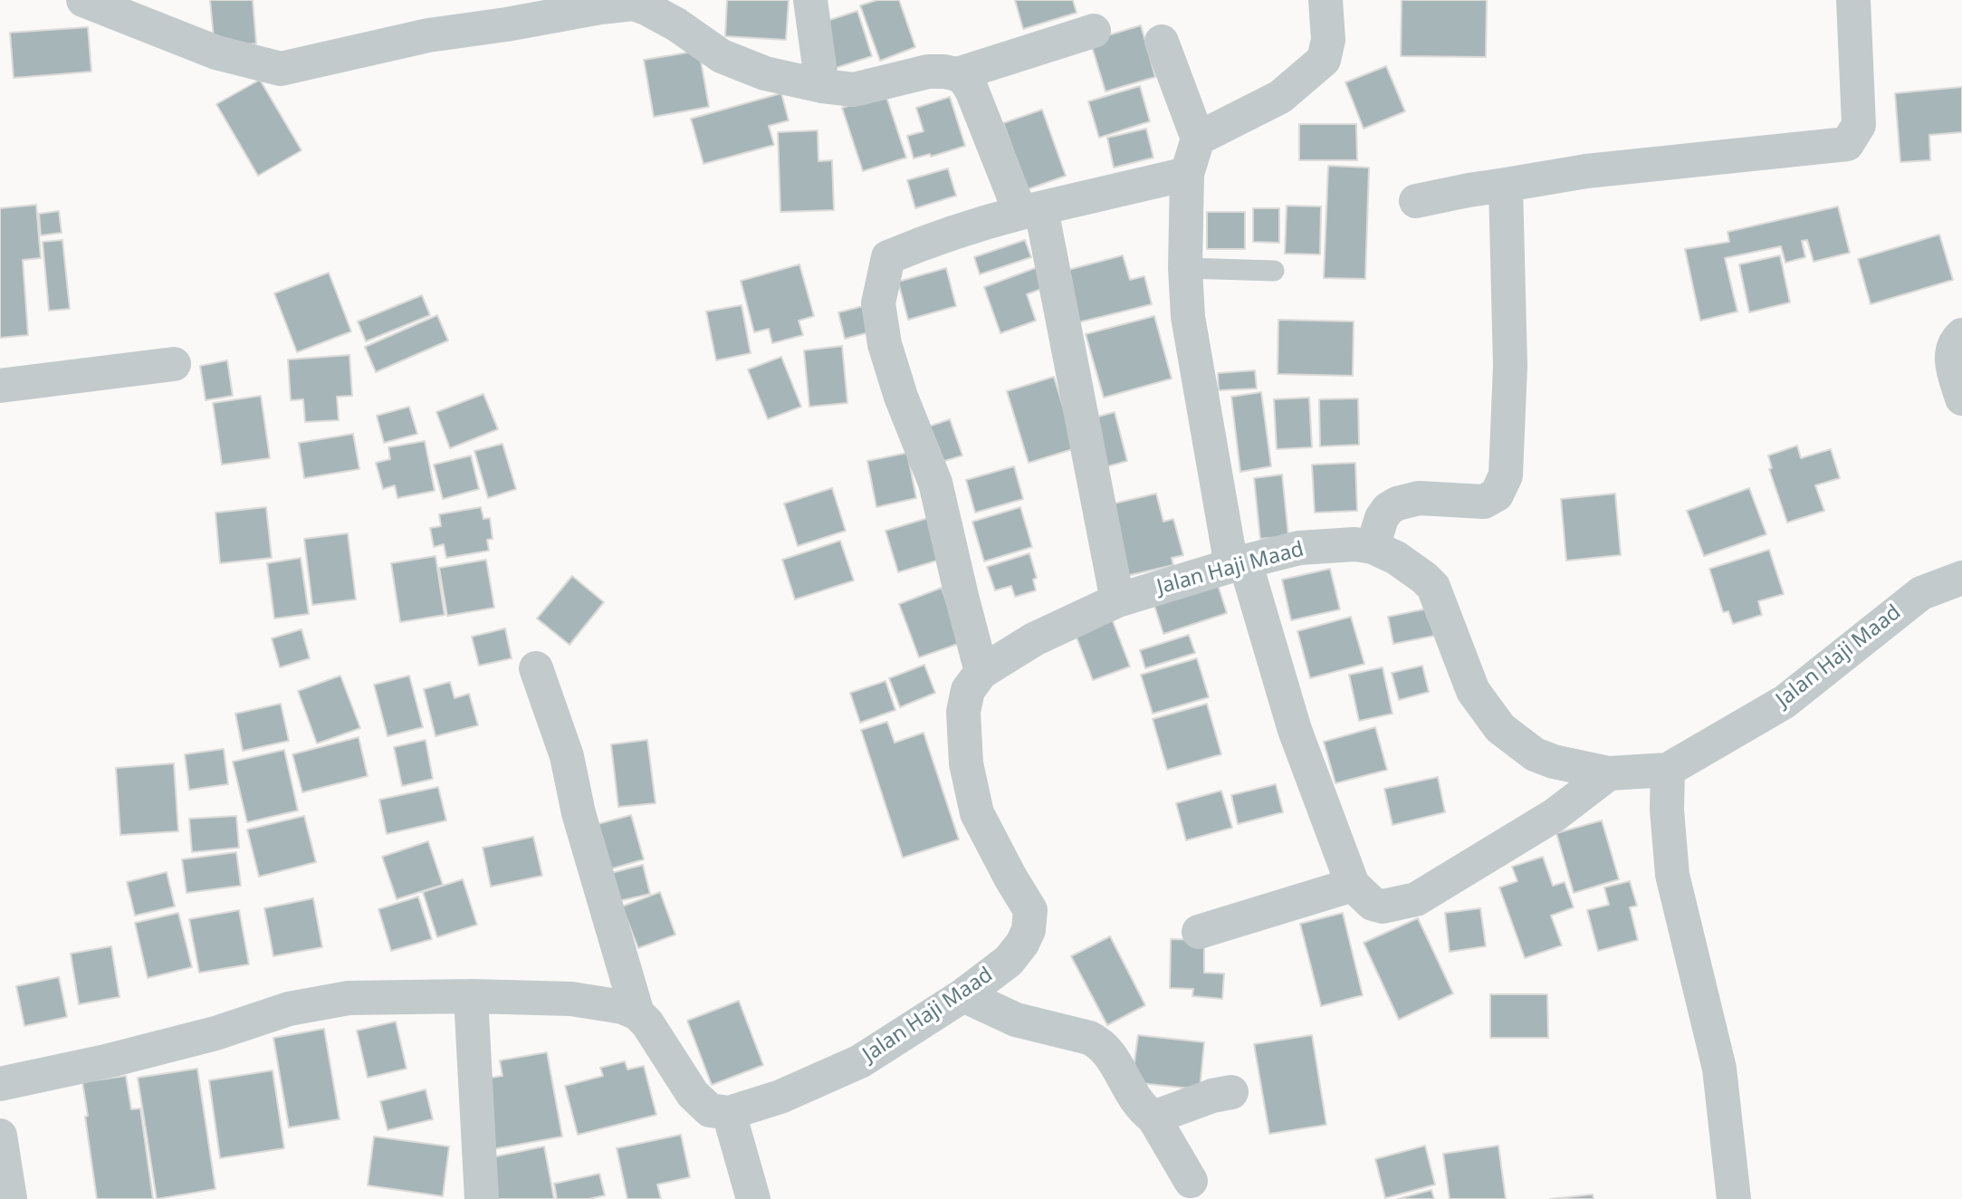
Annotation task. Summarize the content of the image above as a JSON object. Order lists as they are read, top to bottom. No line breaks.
{"streets":{"street":["Jalan Haji Maad"]}}
